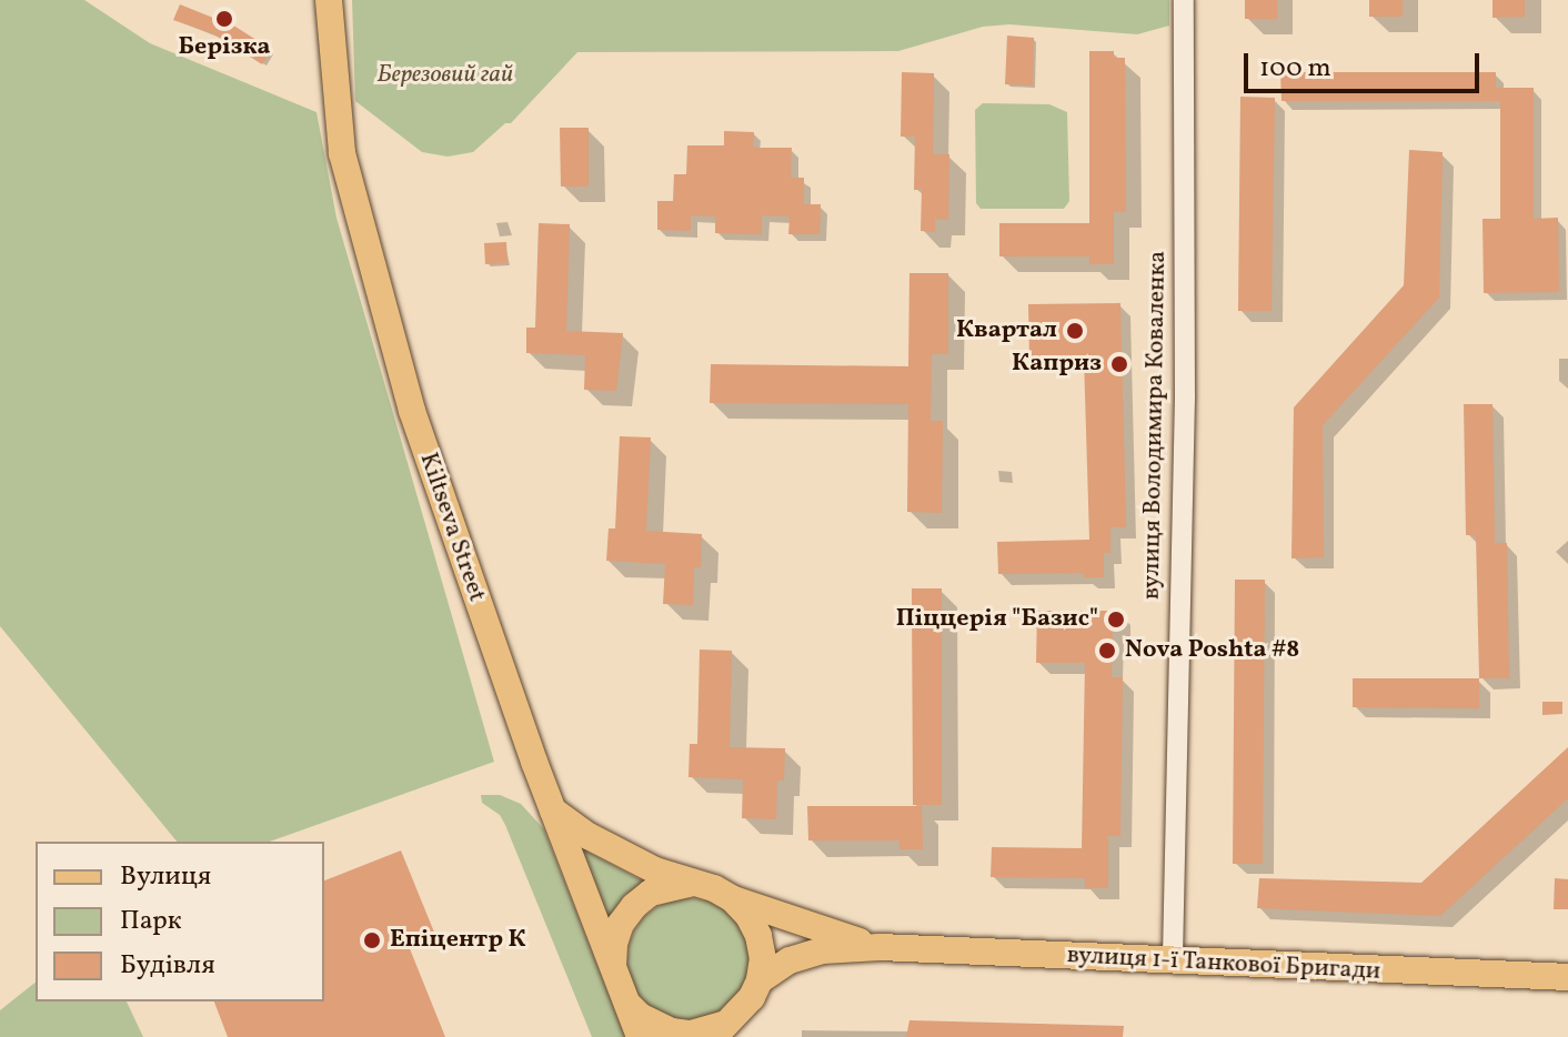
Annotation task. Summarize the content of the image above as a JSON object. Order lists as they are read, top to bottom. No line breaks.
{"streets":{"main road":["Kiltseva Street","вулиця 1-ї Танкової Бригади"],"street":["вулиця Володимира Коваленка"]},"crossings":[["вулиця Володимира Коваленка","вулиця 1-ї Танкової Бригади"],["Kiltseva Street","вулиця 1-ї Танкової Бригади"]],"parks":["Березовий гай"],"places":["Берізка","Квартал","Каприз","Піццерія \"Базис\"","Nova Poshta #8","Епіцентр К"],"legend":["Вулиця","Парк","Будівля"],"scale_bar":"100 m"}
